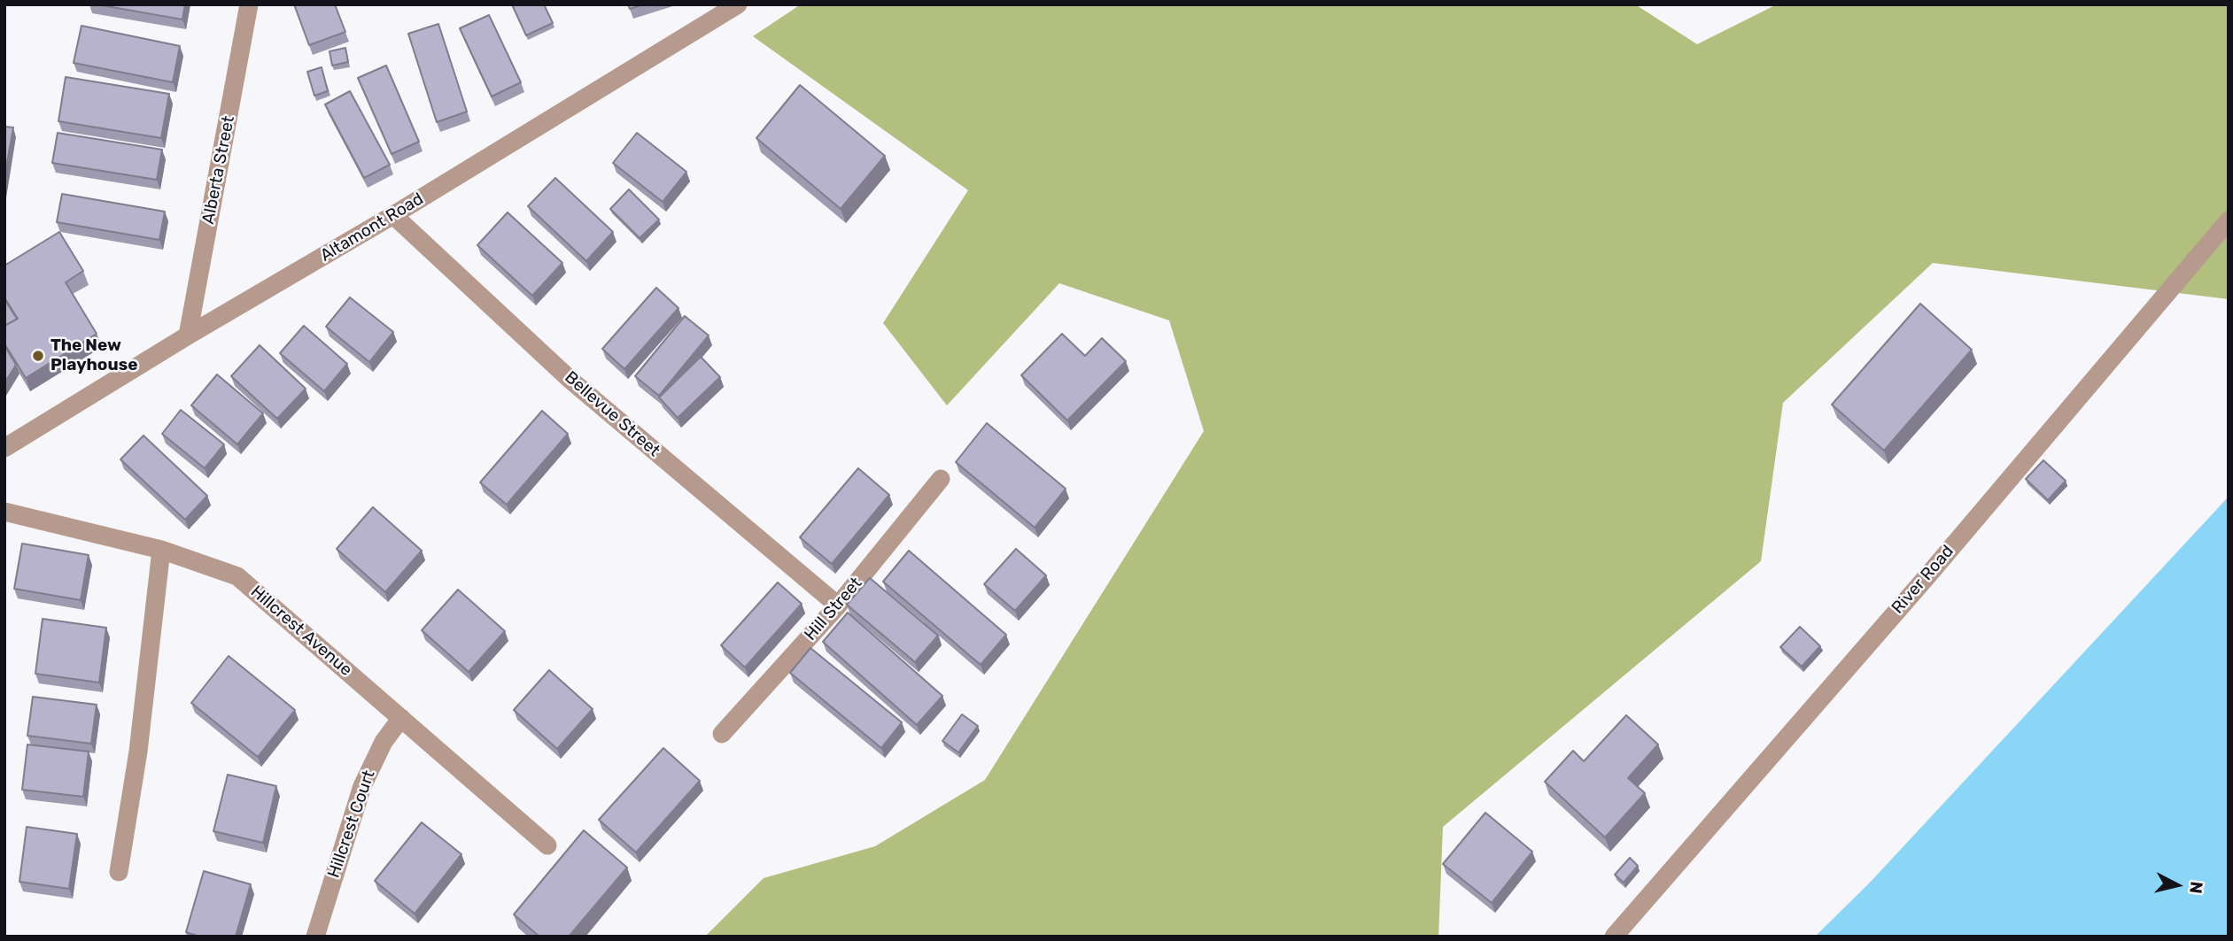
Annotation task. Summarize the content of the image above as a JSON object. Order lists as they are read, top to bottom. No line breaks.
{"streets":{"street":["Alberta Street","Altamont Road","Bellevue Street","River Road","Hill Street","Hillcrest Avenue","Hillcrest Court"]},"crossings":[["Alberta Street","Altamont Road"],["Altamont Road","Bellevue Street"],["Bellevue Street","Hill Street"],["Hillcrest Avenue","Hillcrest Court"]],"places":["The New Playhouse"],"north":"right"}
